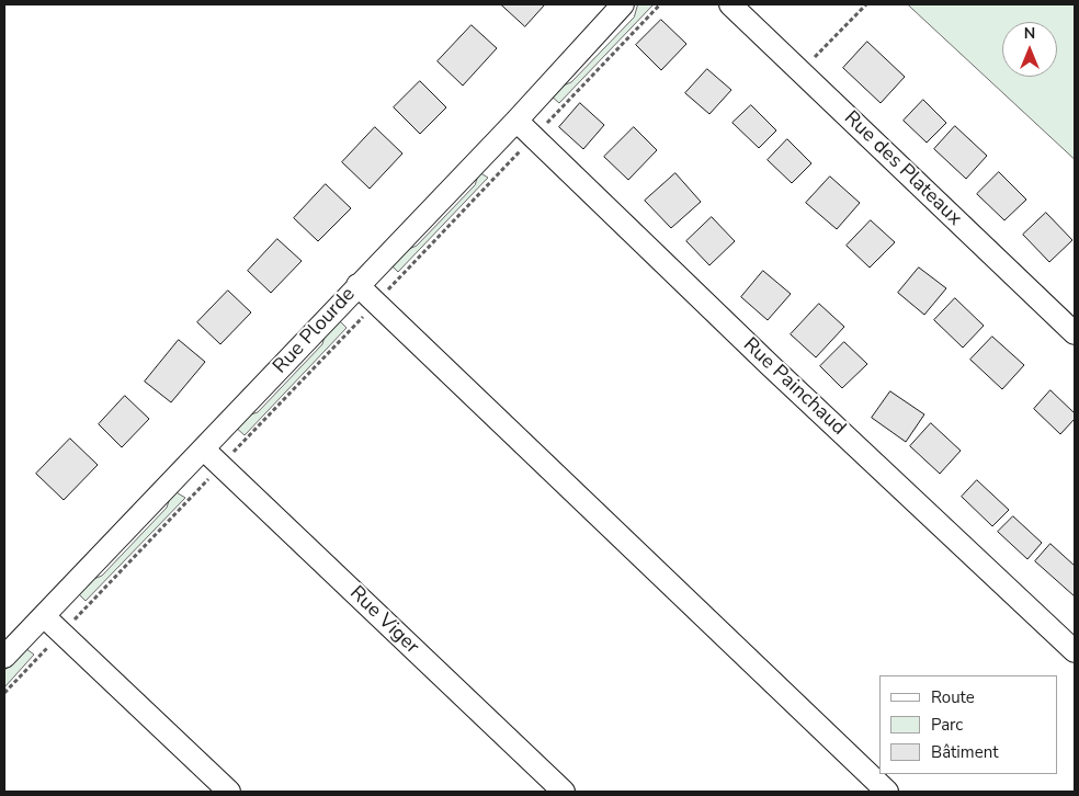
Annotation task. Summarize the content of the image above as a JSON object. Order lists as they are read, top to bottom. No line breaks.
{"streets":{"street":["Rue des Plateaux","Rue Plourde","Rue Painchaud","Rue Viger"]},"crossings":[["Rue Plourde","Rue Painchaud"],["Rue Plourde","Rue Viger"]],"legend":["Route","Parc","Bâtiment"],"north":"top"}
